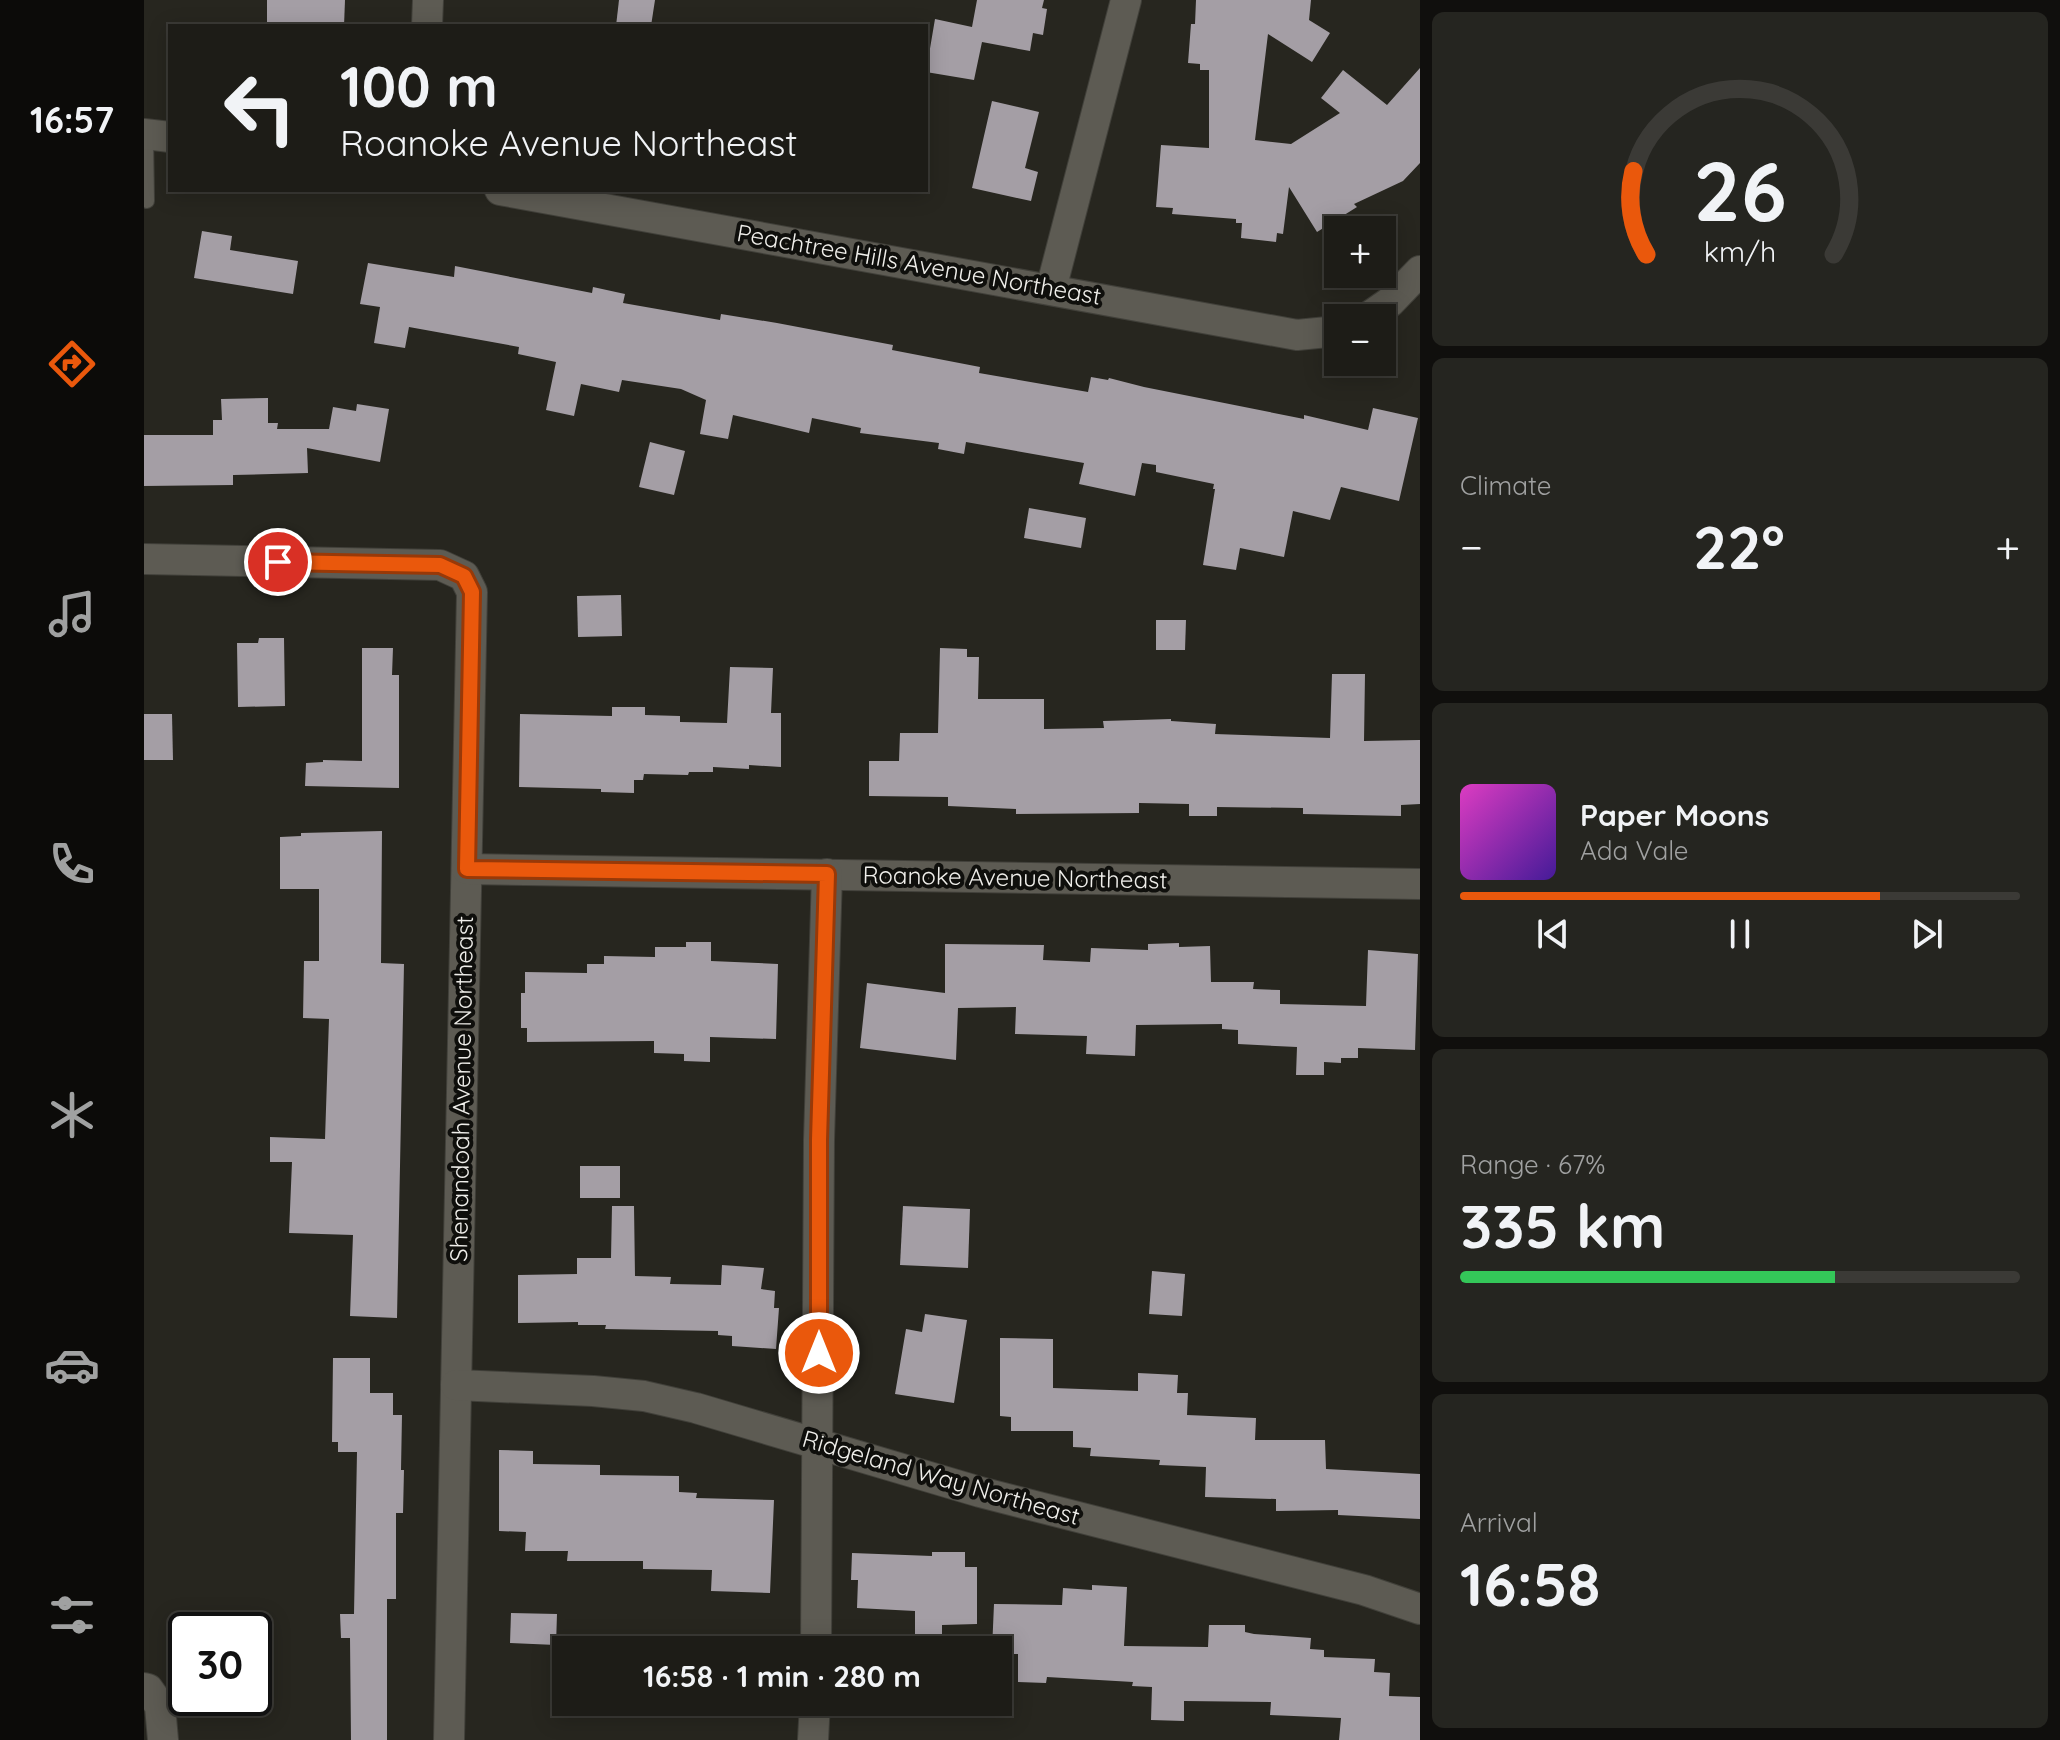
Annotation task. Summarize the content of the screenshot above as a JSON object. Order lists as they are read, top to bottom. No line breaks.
{"streets":{"street":["Peachtree Hills Avenue Northeast","Roanoke Avenue Northeast","Shenandoah Avenue Northeast","Ridgeland Way Northeast"]},"crossings":[["Roanoke Avenue Northeast","Shenandoah Avenue Northeast"],["Shenandoah Avenue Northeast","Ridgeland Way Northeast"]],"page":{"tabs":"16:57","turn":["100 m","Roanoke Avenue Northeast"],"map_buttons":["+","−"],"tile":["Climate",["Range · 67%","335 km"],["Arrival","16:58"]],"heat":["−","22°","+"],"song":["Paper Moons","Ada Vale"],"limit":"30","trip":"16:58 · 1 min · 280 m","gauge":["26","km/h"]}}
